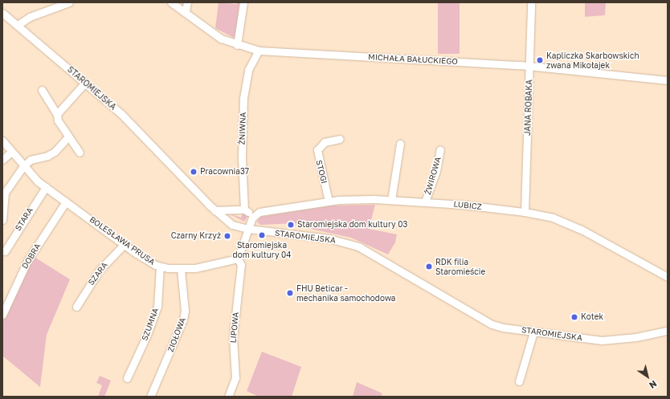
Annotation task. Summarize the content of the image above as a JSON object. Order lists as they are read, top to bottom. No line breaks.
{"streets":{"street":["MICHAŁA BAŁUCKIEGO","STAROMIEJSKA","JANA ROBAKA","ŻNIWNA","STOGI","ŻWIROWA","LUBICZ","STARA","BOLESŁAWA PRUSA","DOBRA","SZARA","SZUMNA","LIPOWA","ZIOŁOWA"]},"crossings":[["MICHAŁA BAŁUCKIEGO","JANA ROBAKA"],["MICHAŁA BAŁUCKIEGO","ŻNIWNA"],["JANA ROBAKA","LUBICZ"],["STOGI","LUBICZ"],["ŻWIROWA","LUBICZ"],["STARA","BOLESŁAWA PRUSA"],["BOLESŁAWA PRUSA","DOBRA"],["BOLESŁAWA PRUSA","SZARA"],["BOLESŁAWA PRUSA","SZUMNA"],["BOLESŁAWA PRUSA","LIPOWA"],["BOLESŁAWA PRUSA","ZIOŁOWA"]],"places":["Kapliczka Skarbowskich zwana Mikołajek","Pracownia37","Staromiejska dom kultury 03","Staromiejska dom kultury 04","Czarny Krzyż","RDK filia Staromieście","FHU Beticar - mechanika samochodowa","Kotek"],"north":"bottom right"}
